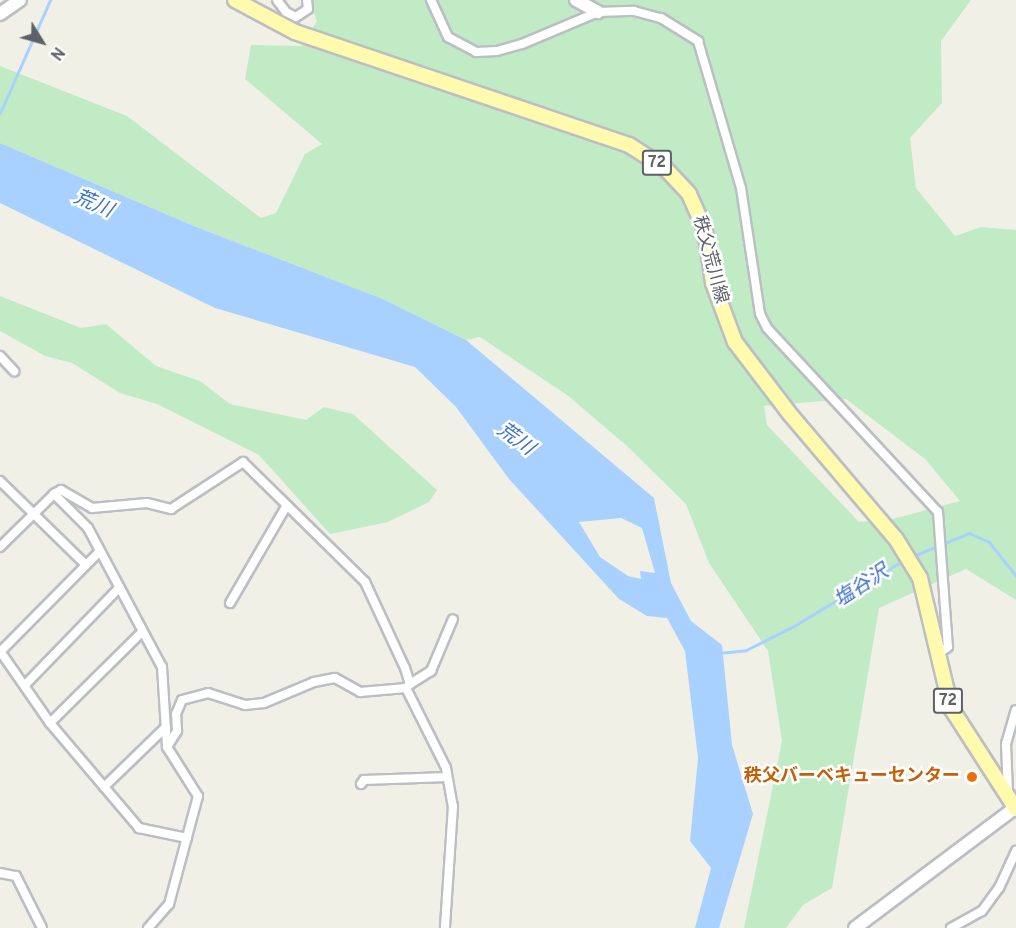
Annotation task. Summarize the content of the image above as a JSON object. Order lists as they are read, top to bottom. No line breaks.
{"streets":{"main road":["72","秩父荒川線"]},"water":["荒川","塩谷沢"],"places":["秩父バーベキューセンター"],"north":"bottom right"}
